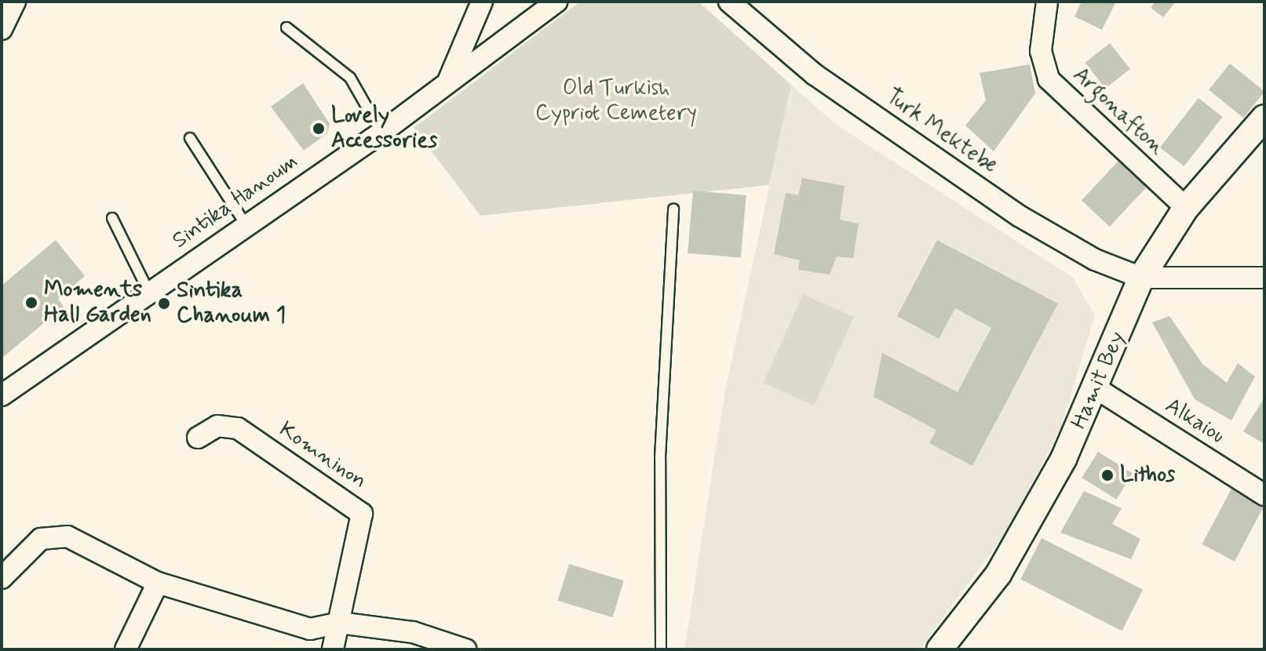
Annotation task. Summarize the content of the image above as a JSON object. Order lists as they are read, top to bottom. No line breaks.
{"streets":{"street":["Argonafton","Turk Mektebe","Sintika Hanoum","Hamit Bey","Alkaiou","Komninon"]},"crossings":[["Argonafton","Hamit Bey"],["Turk Mektebe","Hamit Bey"],["Hamit Bey","Alkaiou"]],"parks":["Old Turkish Cypriot Cemetery"],"places":["Lovely Accessories","Moments Hall Garden","Sintika Chanoum 1","Lithos"]}
